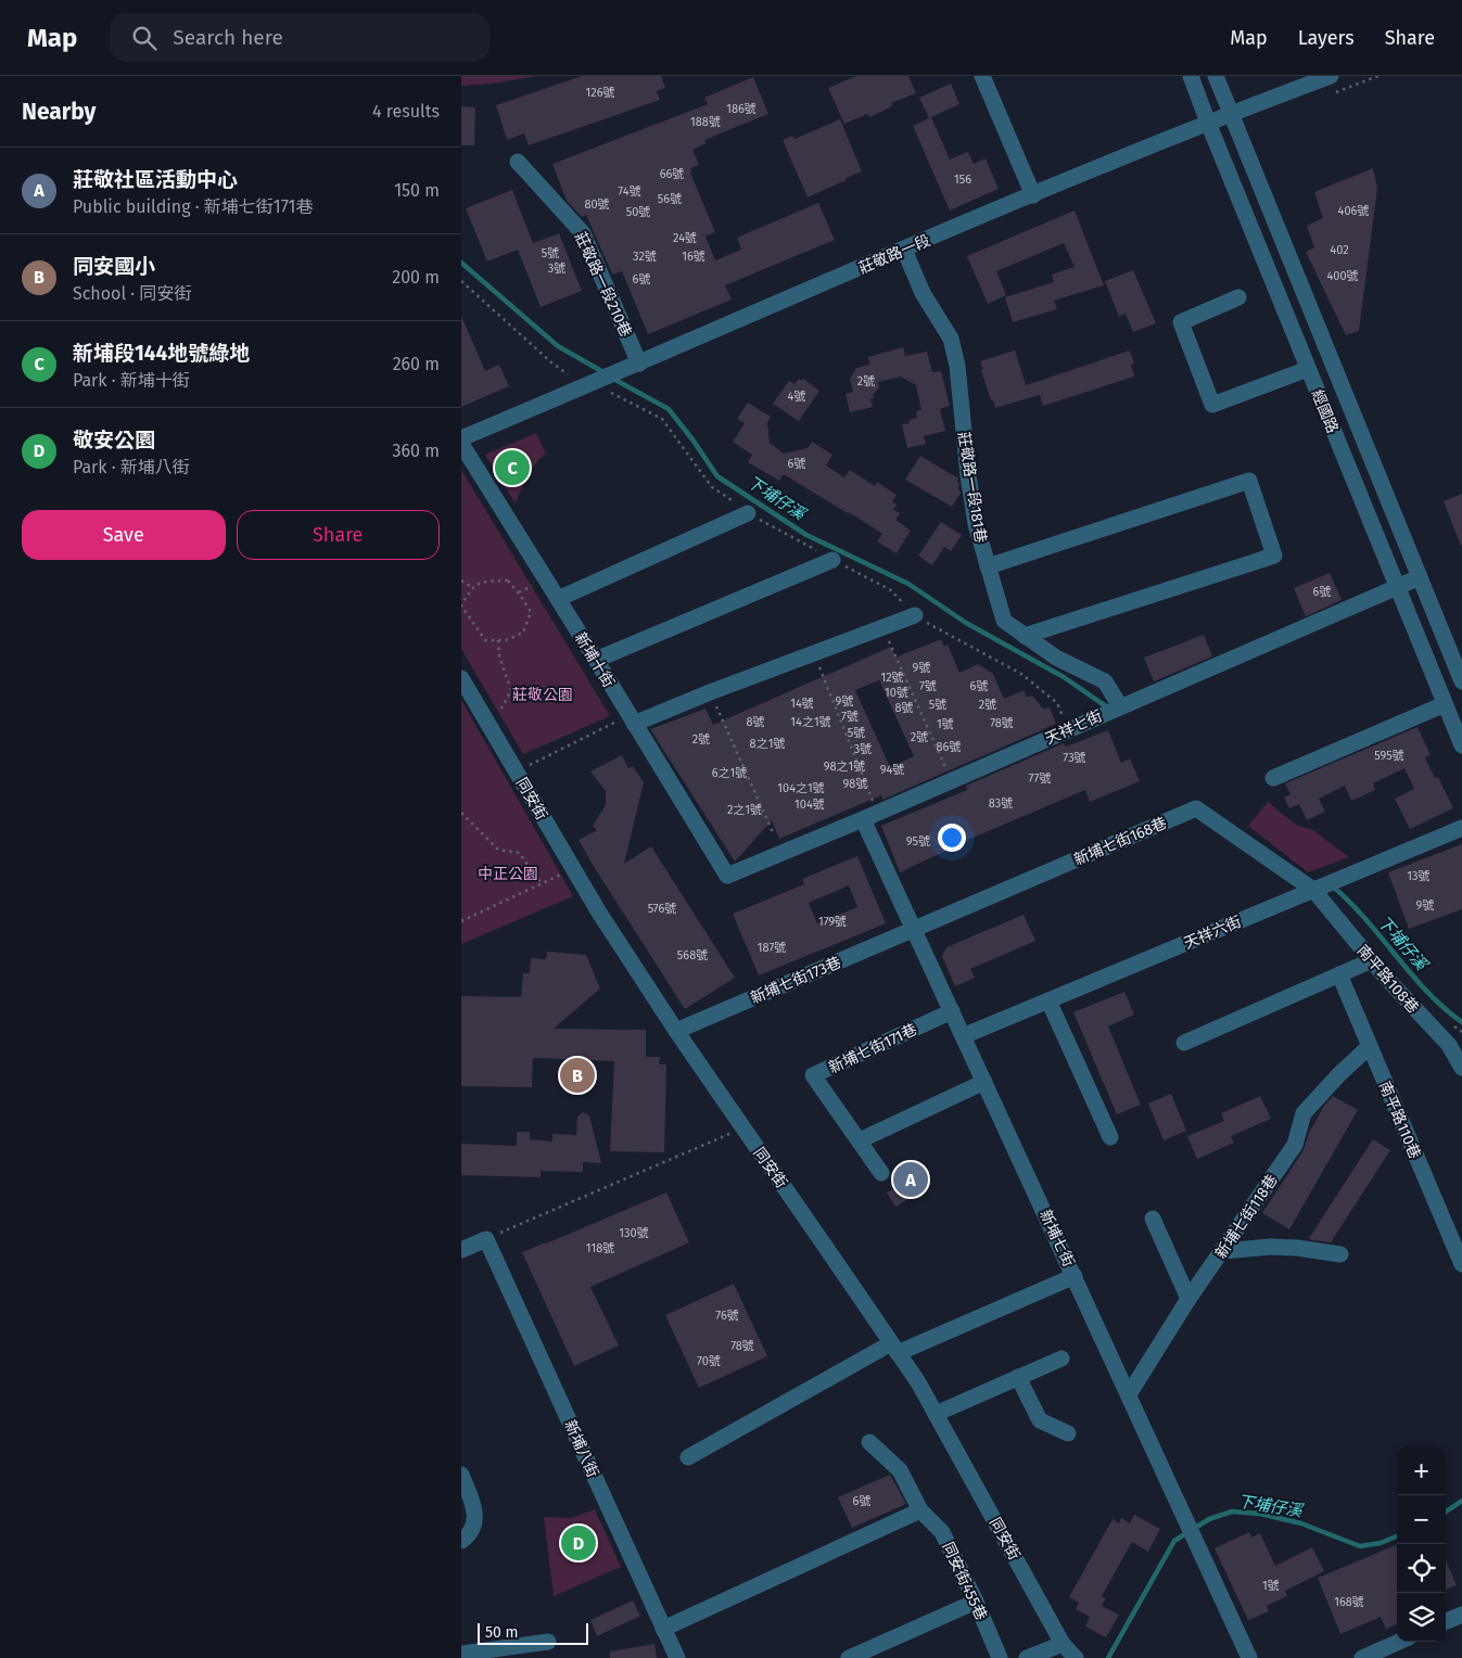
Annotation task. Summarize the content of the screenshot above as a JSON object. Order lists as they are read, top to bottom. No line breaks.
{"streets":{"street":["莊敬路一段","莊敬路一段210巷","經國路","莊敬路一段181巷","新埔十街","天祥七街","同安街","新埔七街168巷","天祥六街","南平路108巷","新埔七街173巷","新埔七街171巷","南平路110巷","新埔七街118巷","新埔七街","新埔八街","同安街455巷"]},"crossings":[["莊敬路一段","莊敬路一段210巷"],["莊敬路一段","經國路"],["莊敬路一段","莊敬路一段181巷"],["經國路","天祥七街"],["莊敬路一段181巷","天祥七街"],["新埔十街","天祥七街"],["天祥七街","新埔七街"],["同安街","新埔七街173巷"],["新埔七街168巷","天祥六街"],["新埔七街168巷","南平路108巷"],["新埔七街168巷","新埔七街173巷"],["新埔七街168巷","新埔七街"],["天祥六街","南平路108巷"],["天祥六街","新埔七街"],["新埔七街173巷","新埔七街"],["新埔七街171巷","新埔七街"],["南平路110巷","新埔七街118巷"],["新埔七街118巷","新埔七街"]],"water":["下埔仔溪"],"parks":["莊敬公園","中正公園"],"house_numbers":["126號","186號","188號","66號","156","74號","56號","80號","406號","50號","24號","402","5號","32號","16號","3號","400號","6號","2號","4號","6號","6號","9號","12號","7號","6號","10號","9號","14號","5號","2號","8號","7號","8號","14之1號","78號","1號","5號","2號","2號","8之1號","86號","3號","595號","73號","98之1號","94號","6之1號","77號","98號","104之1號","83號","104號","2之1號","95號","13號","9號","576號","179號","187號","568號","130號","118號","76號","78號","70號","6號","1號","168號"],"scale_bar":"50 m","page":{"header":"Map","search":"Search here","nav":["Map","Layers","Share"],"heading":["Nearby","4 results"],"list":[{"mark":"A","name":"莊敬社區活動中心","note":"Public building · 新埔七街171巷","value":"150 m"},{"mark":"B","name":"同安國小","note":"School · 同安街","value":"200 m"},{"mark":"C","name":"新埔段144地號綠地","note":"Park · 新埔十街","value":"260 m"},{"mark":"D","name":"敬安公園","note":"Park · 新埔八街","value":"360 m"}],"pins":["C","B","A","D"],"buttons":["Save","Share"],"map_buttons":["+","−"],"scale":"50 m"}}
